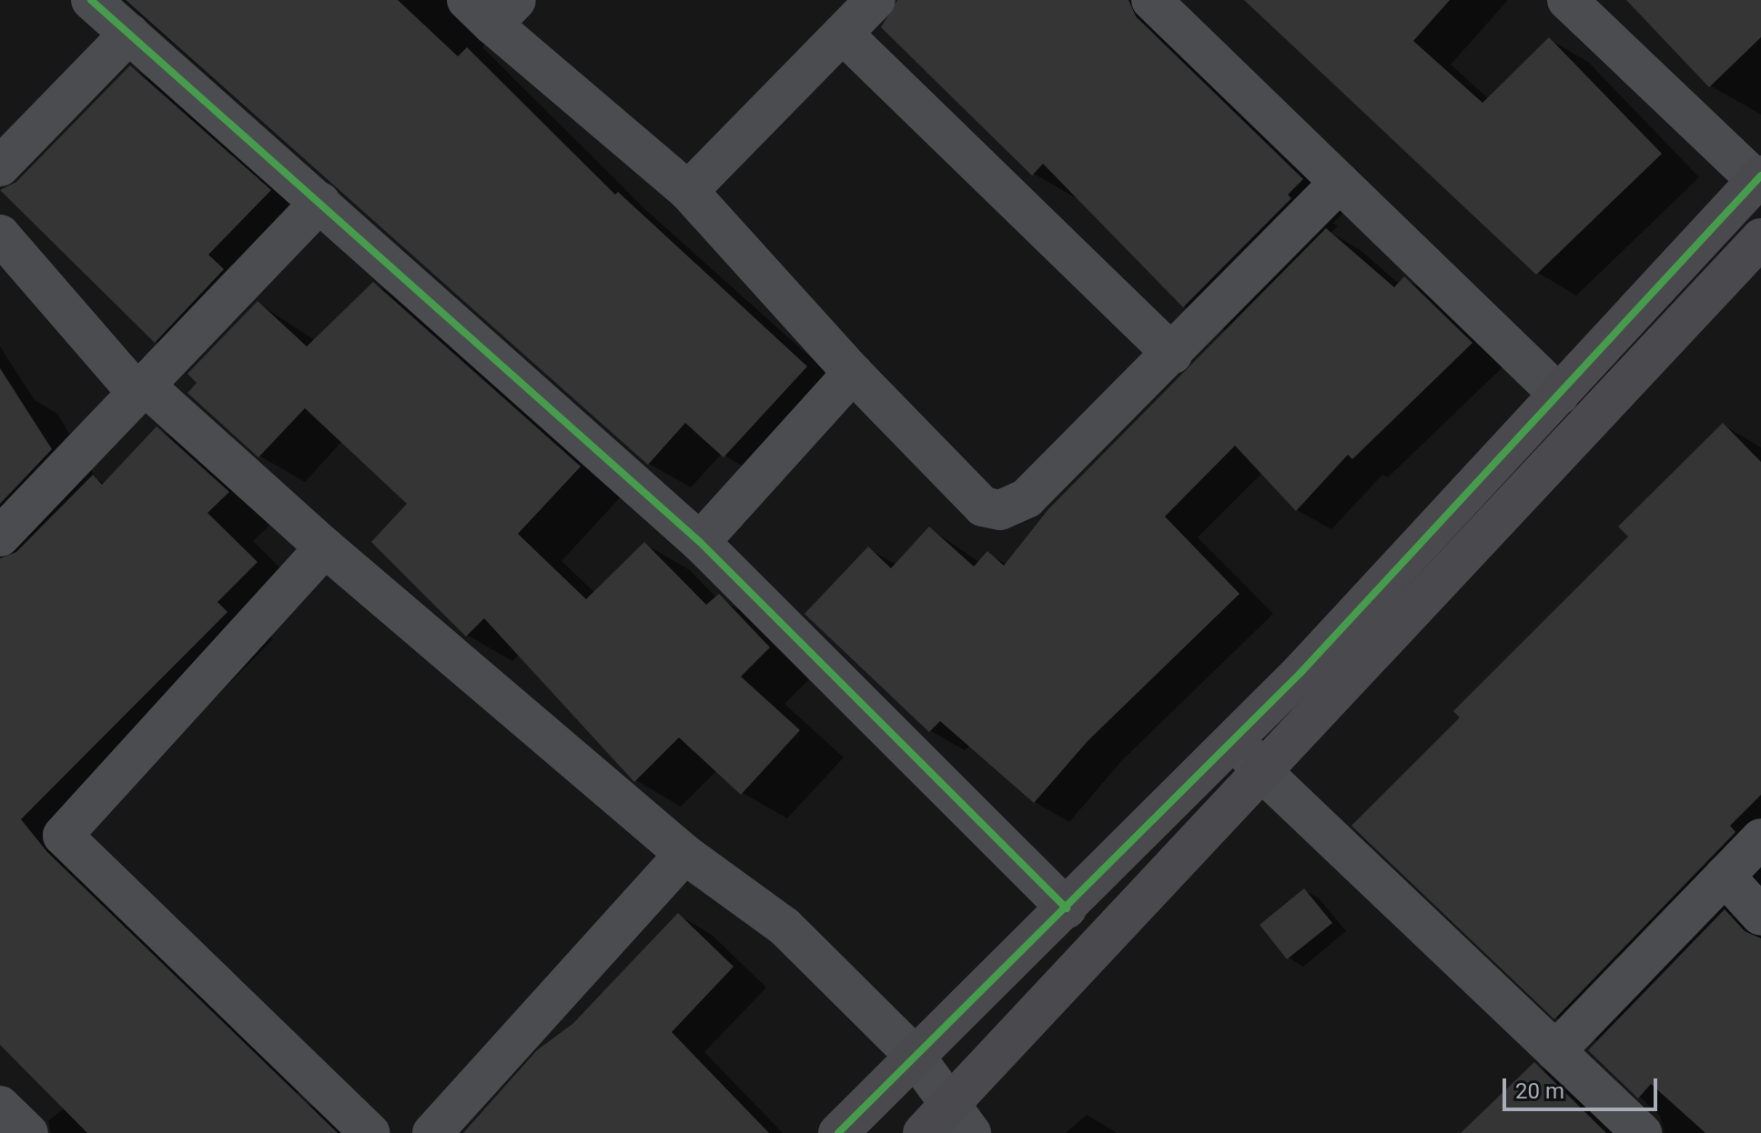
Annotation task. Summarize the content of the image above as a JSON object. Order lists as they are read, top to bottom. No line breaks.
{"scale_bar":"20 m"}
